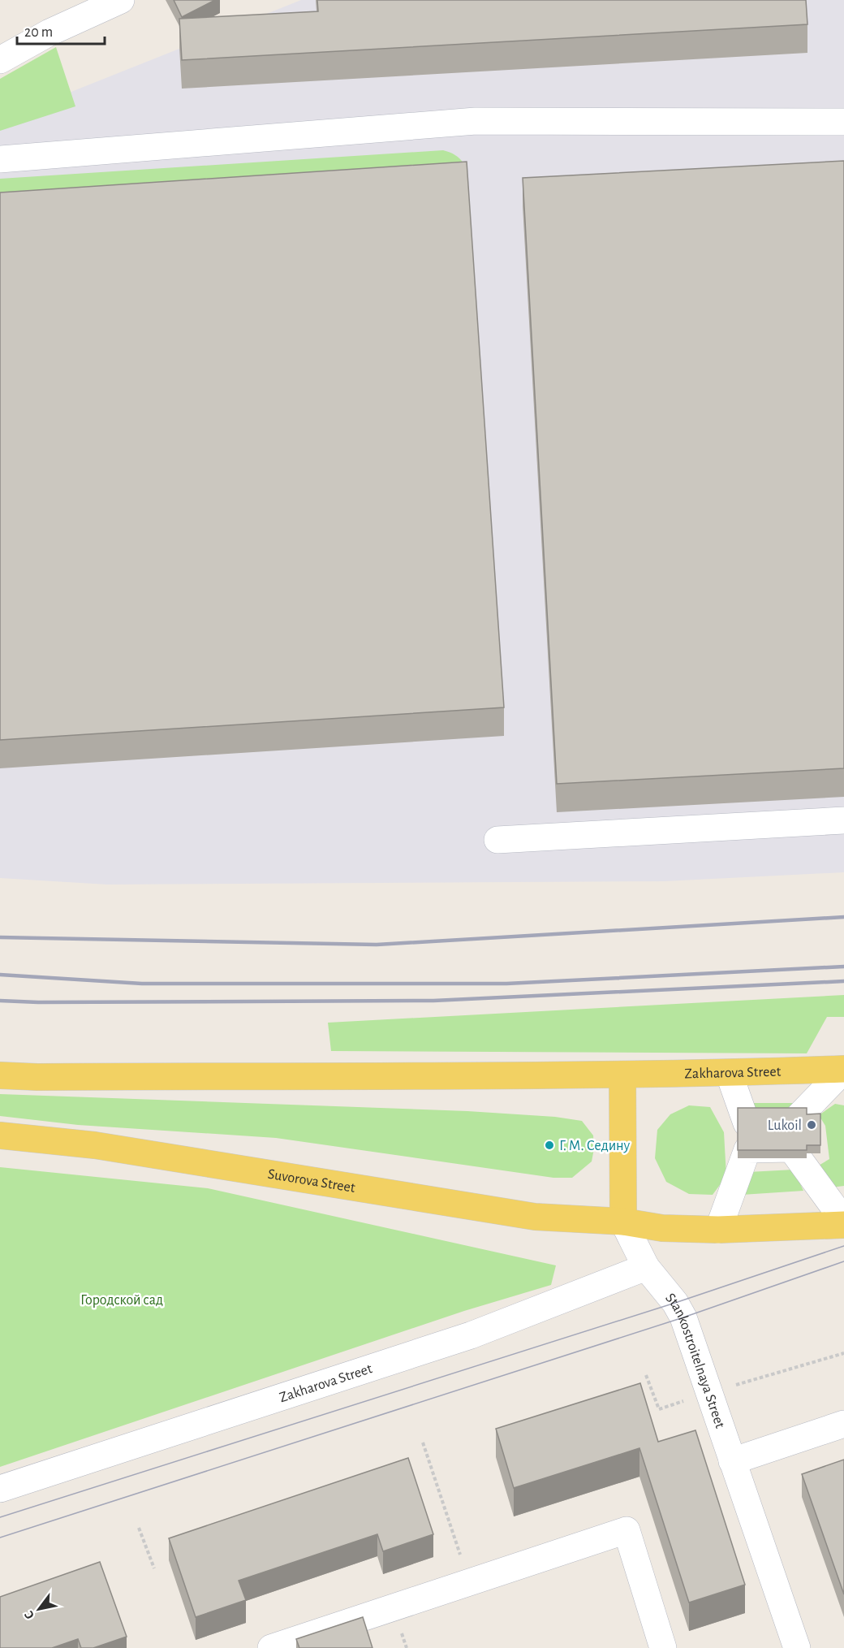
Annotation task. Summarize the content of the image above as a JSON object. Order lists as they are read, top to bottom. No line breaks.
{"streets":{"main road":["Zakharova Street","Suvorova Street","Stankostroitelnaya Street"]},"crossings":[["Zakharova Street","Stankostroitelnaya Street"],["Suvorova Street","Stankostroitelnaya Street"]],"parks":["Городской сад"],"places":["Lukoil","Г. М. Седину"],"scale_bar":"20 m","north":"bottom left"}
